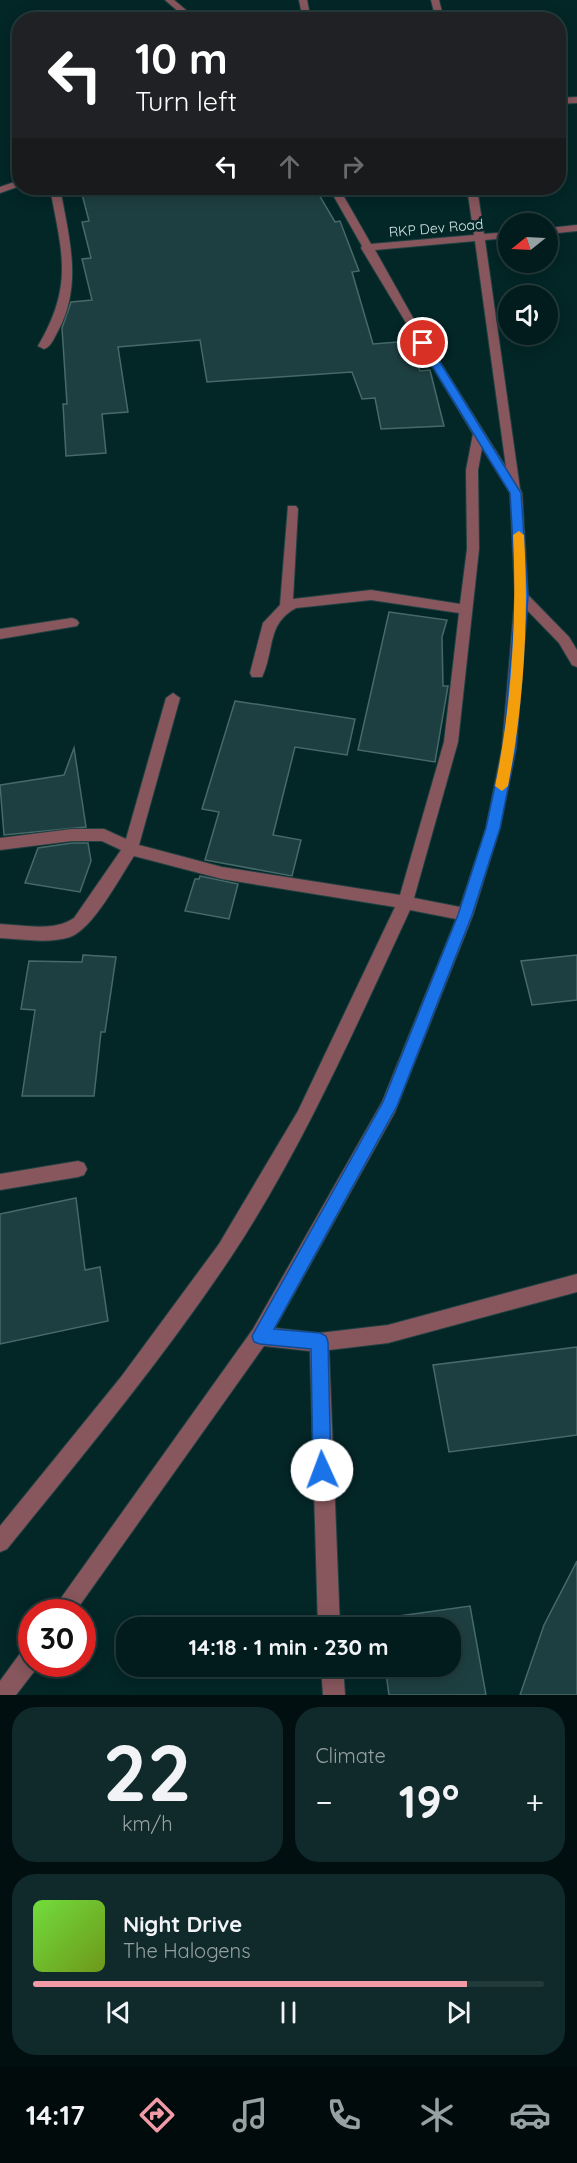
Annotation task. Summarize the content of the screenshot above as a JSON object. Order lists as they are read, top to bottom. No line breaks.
{"streets":{"street":["RKP Dev Road"]},"north":"left","page":{"turn":["10 m","Turn left"],"limit":"30","trip":"14:18 · 1 min · 230 m","tile":[["22","km/h"],"Climate"],"heat":["−","19°","+"],"song":["Night Drive","The Halogens"],"tabs":"14:17"}}
